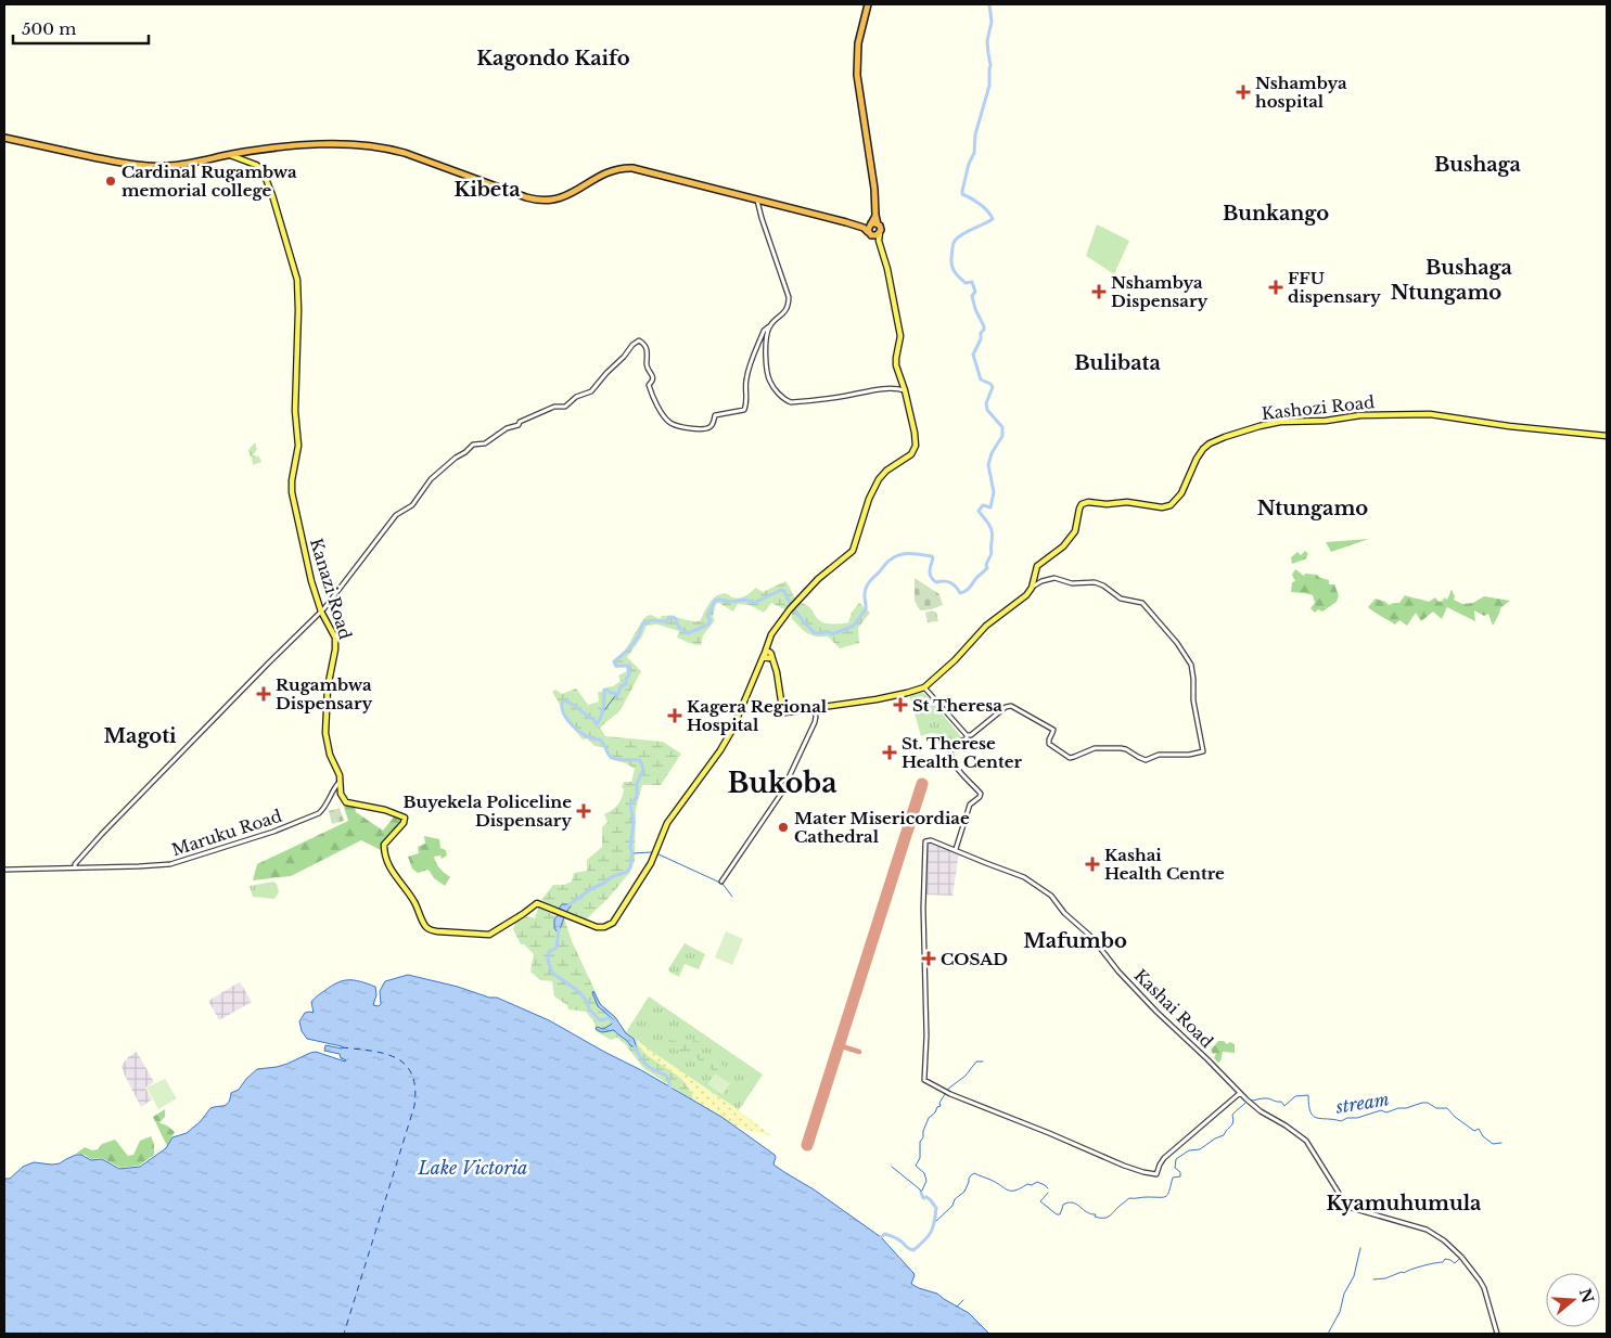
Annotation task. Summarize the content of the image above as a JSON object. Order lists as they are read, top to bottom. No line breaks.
{"streets":{"main road":["Kashozi Road","Kanazi Road"],"street":["Maruku Road","Kashai Road"]},"crossings":[["Kashozi Road","Kanazi Road"],["Kanazi Road","Maruku Road"]],"districts":["Kagondo Kaifo","Bushaga","Kibeta","Bunkango","Bushaga","Ntungamo","Bulibata","Ntungamo","Magoti","Bukoba","Mafumbo","Kyamuhumula"],"water":["stream","Lake Victoria"],"places":{"health":["Nshambya hospital","FFU dispensary","Nshambya Dispensary","Rugambwa Dispensary","St Theresa","Kagera Regional Hospital","St. Therese Health Center","Buyekela Policeline Dispensary","Kashai Health Centre","COSAD"],"other":["Cardinal Rugambwa memorial college","Mater Misericordiae Cathedral"]},"scale_bar":"500 m","north":"right"}
